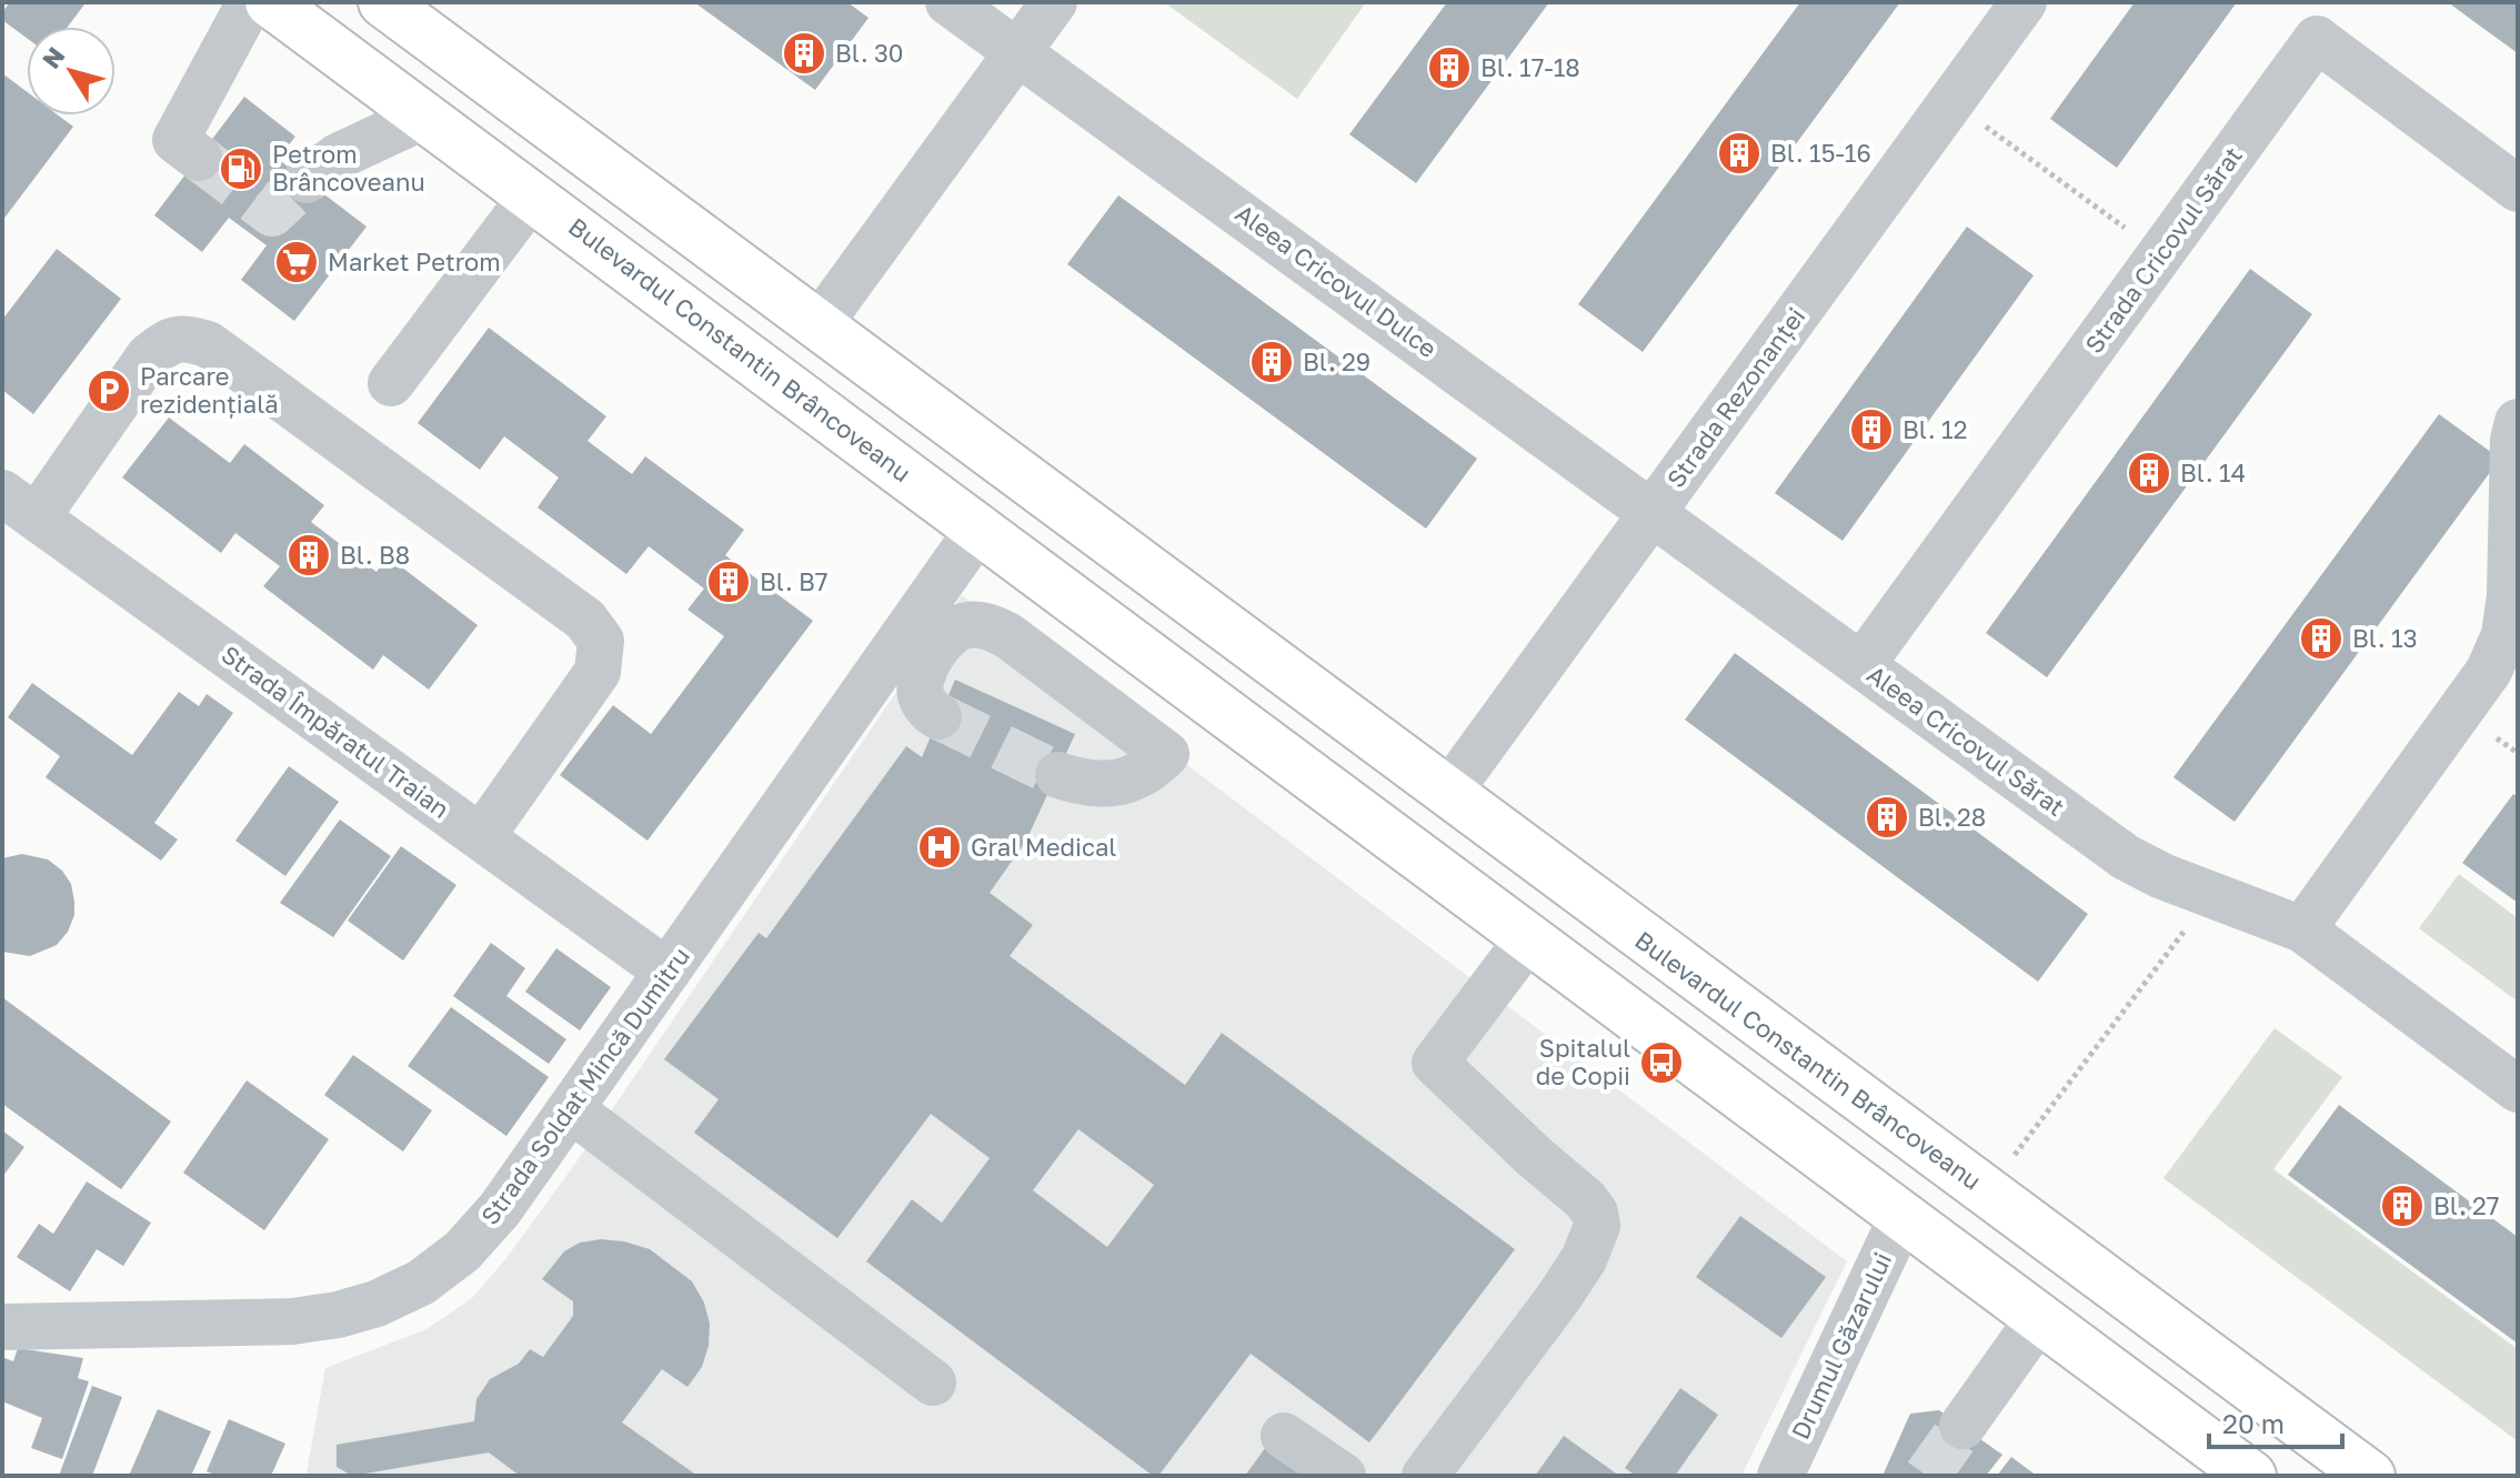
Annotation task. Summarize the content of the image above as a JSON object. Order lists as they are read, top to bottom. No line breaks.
{"streets":{"main road":["Bulevardul Constantin Brâncoveanu"],"street":["Strada Cricovul Sărat","Aleea Cricovul Dulce","Strada Rezonanței","Strada Împăratul Traian","Aleea Cricovul Sărat","Strada Soldat Mincă Dumitru","Drumul Găzarului"]},"crossings":[["Strada Cricovul Sărat","Aleea Cricovul Sărat"],["Aleea Cricovul Dulce","Strada Rezonanței"],["Aleea Cricovul Dulce","Aleea Cricovul Sărat"],["Bulevardul Constantin Brâncoveanu","Strada Rezonanței"],["Bulevardul Constantin Brâncoveanu","Strada Soldat Mincă Dumitru"],["Bulevardul Constantin Brâncoveanu","Drumul Găzarului"],["Strada Rezonanței","Aleea Cricovul Sărat"],["Strada Împăratul Traian","Strada Soldat Mincă Dumitru"]],"places":{"building":["Bl. 30","Bl. 17-18","Bl. 15-16","Bl. 29","Bl. 12","Bl. 14","Bl. B8","Bl. B7","Bl. 13","Bl. 28","Bl. 27"],"fuel station":["Petrom Brâncoveanu"],"supermarket":["Market Petrom"],"parking":["Parcare rezidențială"],"hospital":["Gral Medical"],"bus stop":["Spitalul de Copii"]},"scale_bar":"20 m","north":"top left"}
